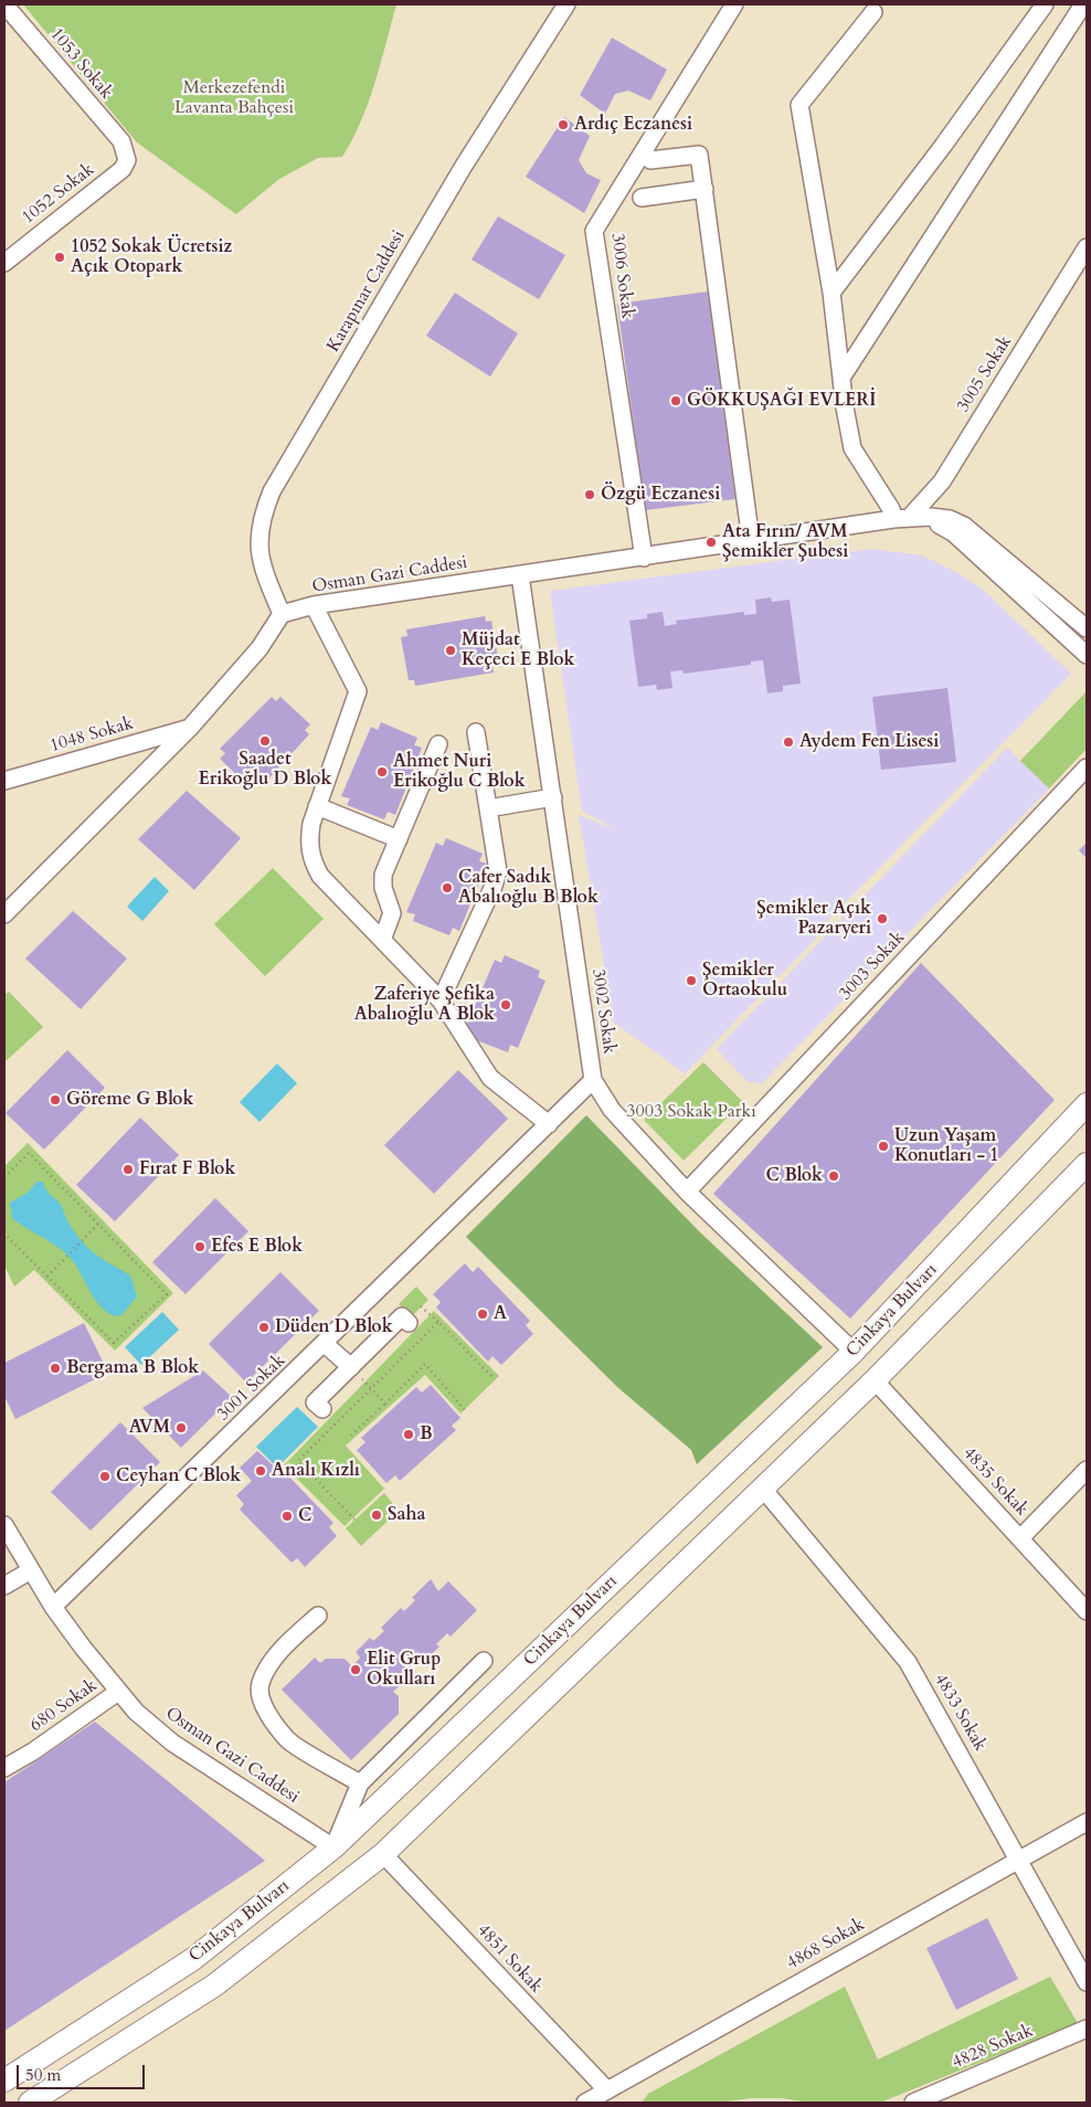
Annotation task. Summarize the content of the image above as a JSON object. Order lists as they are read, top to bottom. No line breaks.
{"streets":{"main road":["Cinkaya Bulvarı"],"street":["1053 Sokak","1052 Sokak","3006 Sokak","Karapınar Caddesi","3005 Sokak","Osman Gazi Caddesi","1048 Sokak","3003 Sokak","3002 Sokak","3001 Sokak","4835 Sokak","680 Sokak","4833 Sokak","4868 Sokak","4851 Sokak","4828 Sokak"]},"crossings":[["1053 Sokak","1052 Sokak"],["3006 Sokak","Osman Gazi Caddesi"],["Karapınar Caddesi","Osman Gazi Caddesi"],["3005 Sokak","Osman Gazi Caddesi"],["Osman Gazi Caddesi","3002 Sokak"],["Osman Gazi Caddesi","Cinkaya Bulvarı"],["Osman Gazi Caddesi","3001 Sokak"],["Osman Gazi Caddesi","680 Sokak"],["3003 Sokak","3002 Sokak"],["3002 Sokak","Cinkaya Bulvarı"],["3002 Sokak","3001 Sokak"],["Cinkaya Bulvarı","4835 Sokak"],["Cinkaya Bulvarı","4833 Sokak"],["Cinkaya Bulvarı","4851 Sokak"],["4833 Sokak","4868 Sokak"],["4868 Sokak","4851 Sokak"]],"parks":["Merkezefendi Lavanta Bahçesi","3003 Sokak Parkı"],"places":["Ardıç Eczanesi","1052 Sokak Ücretsiz Açık Otopark","GÖKKUŞAĞI EVLERİ","Özgü Eczanesi","Ata Fırın/ AVM Şemikler Şubesi","Müjdat Keçeci E Blok","Saadet Erikoğlu D Blok","Aydem Fen Lisesi","Ahmet Nuri Erikoğlu C Blok","Cafer Sadık Abalıoğlu B Blok","Şemikler Açık Pazaryeri","Şemikler Ortaokulu","Zaferiye Şefika Abalıoğlu A Blok","Göreme G Blok","Uzun Yaşam Konutları - 1","Fırat F Blok","C Blok","Efes E Blok","A","Düden D Blok","Bergama B Blok","AVM","B","Analı Kızlı","Ceyhan C Blok","Saha","C","Elit Grup Okulları"],"scale_bar":"50 m"}
